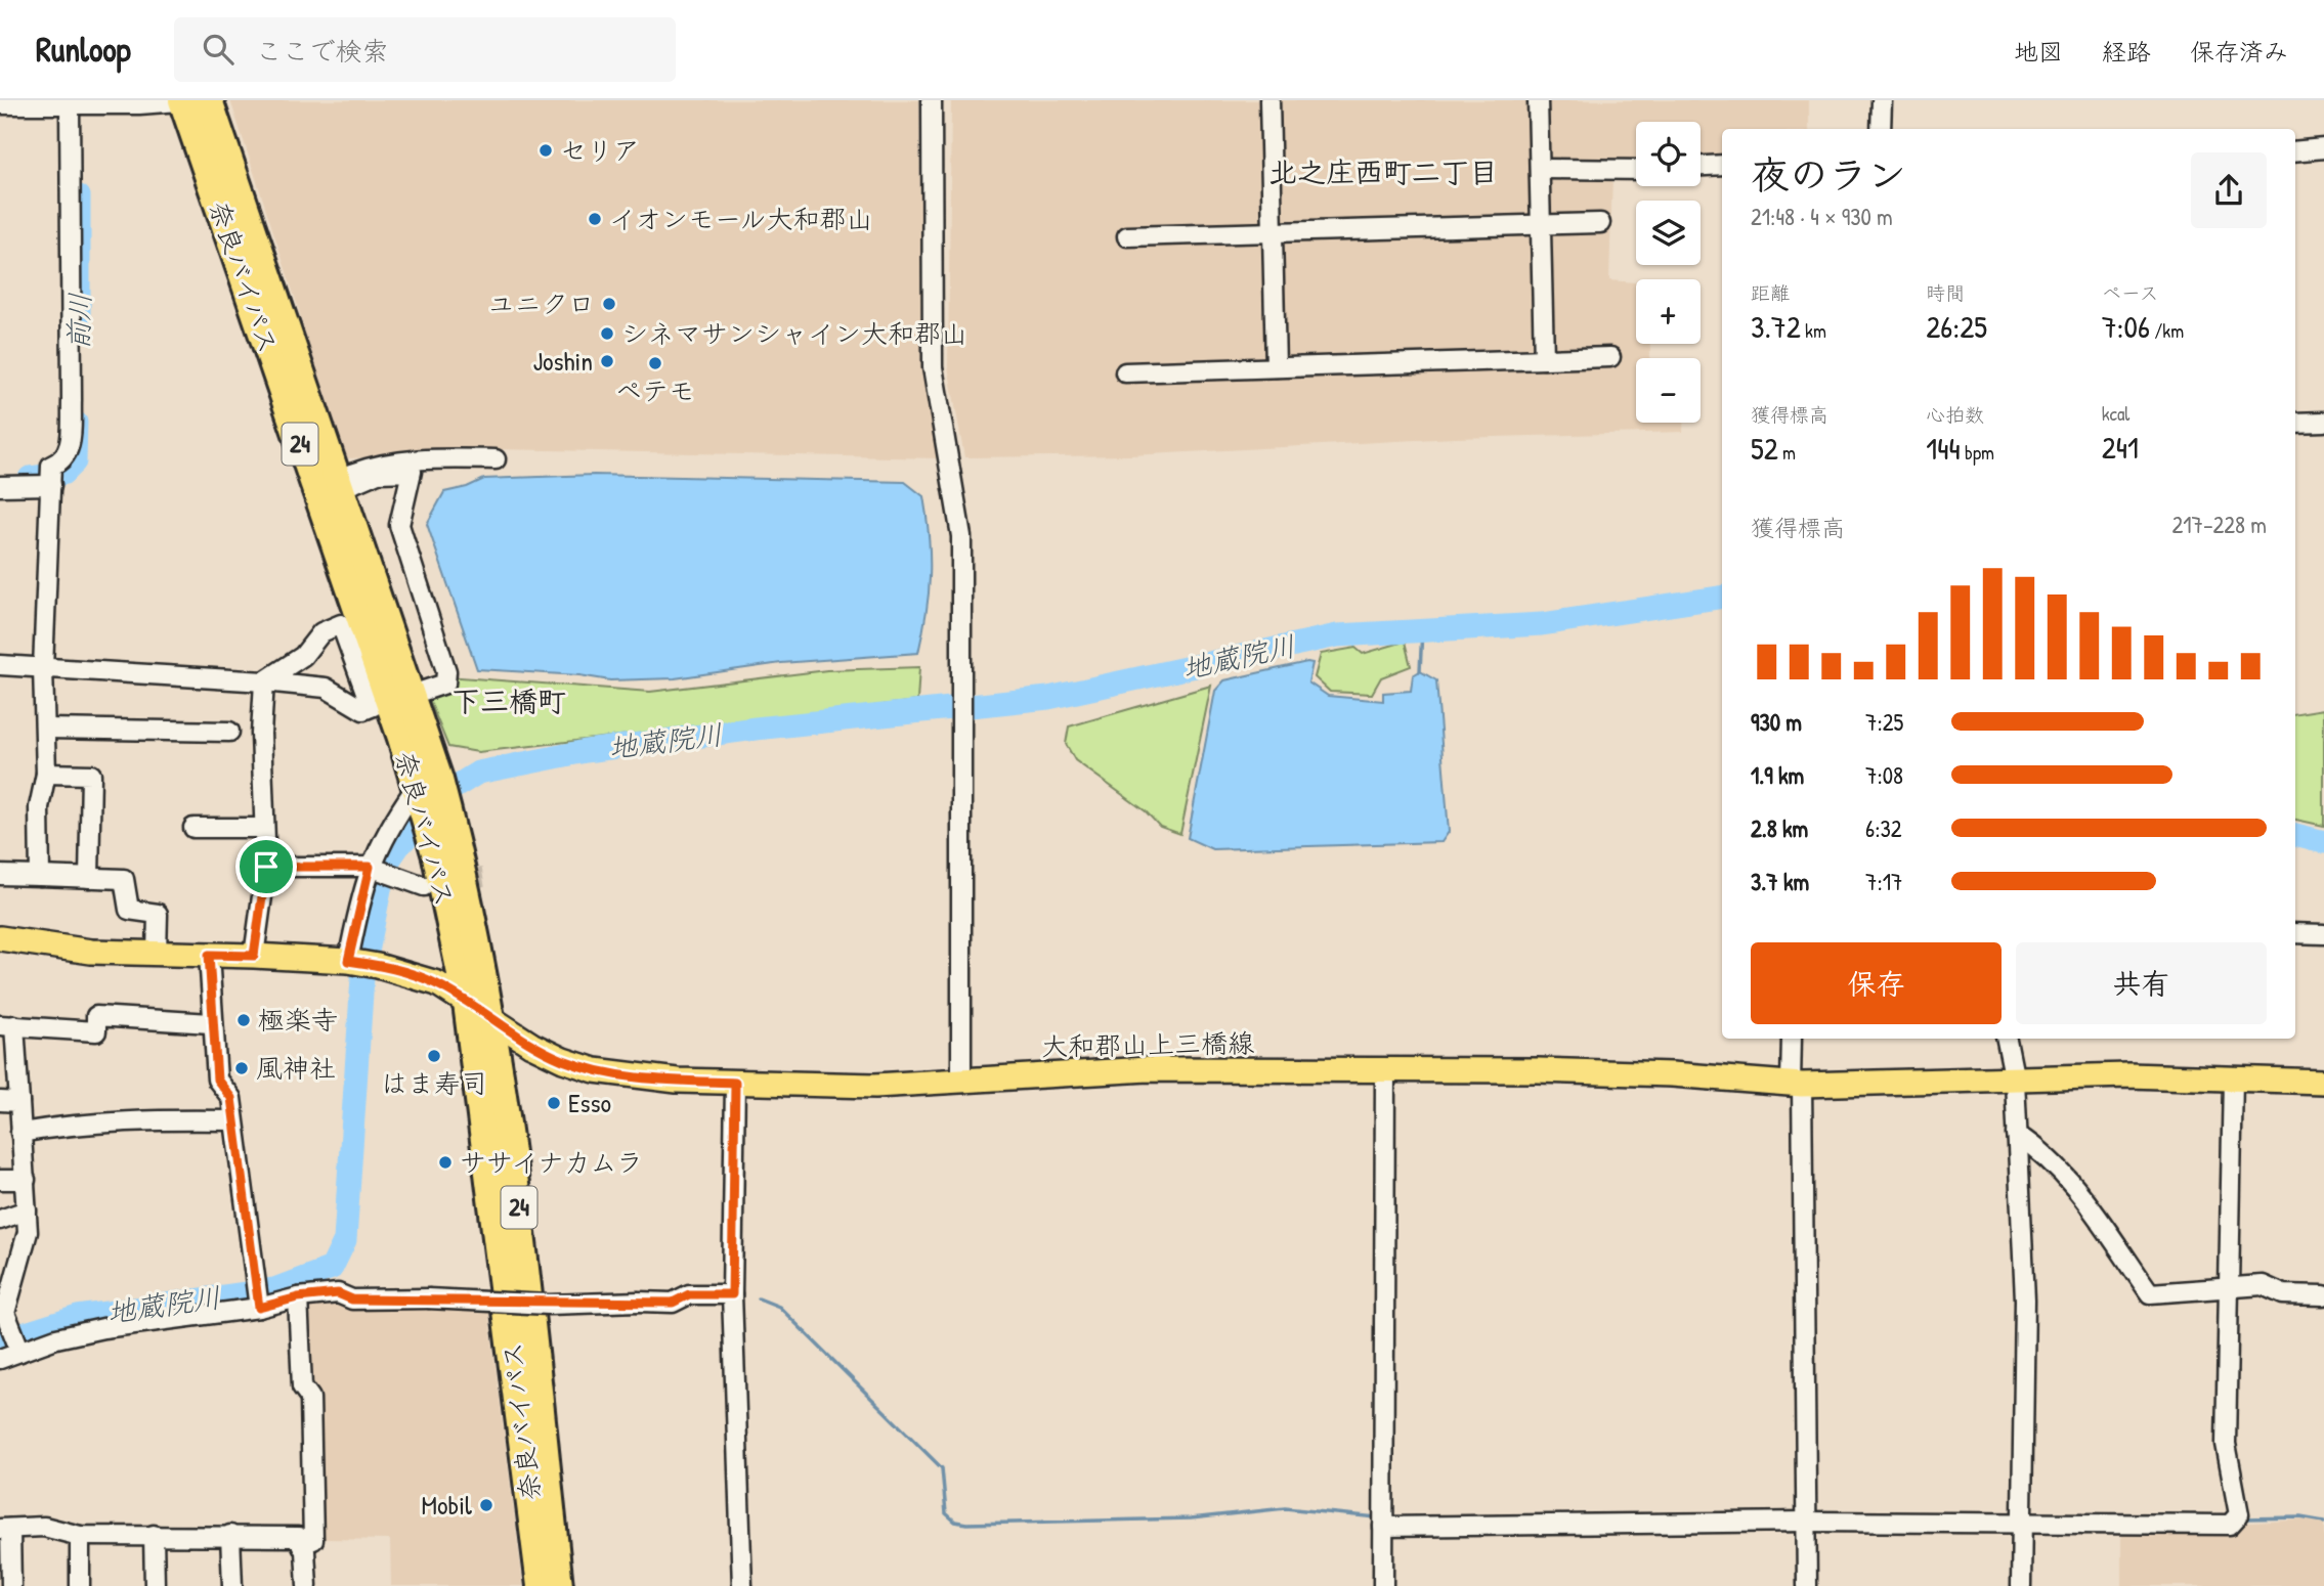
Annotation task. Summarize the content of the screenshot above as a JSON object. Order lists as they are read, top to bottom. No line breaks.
{"streets":{"highway":["奈良バイパス","24"],"main road":["大和郡山上三橋線"]},"crossings":[["奈良バイパス","大和郡山上三橋線"]],"districts":["北之庄西町二丁目","下三橋町"],"water":["前川","地蔵院川"],"places":["セリア","イオンモール大和郡山","ユニクロ","シネマサンシャイン大和郡山","Joshin","ペテモ","極楽寺","はま寿司","風神社","Esso","ササイナカムラ","Mobil"],"page":{"header":"Runloop","search":"ここで検索","nav":["地図","経路","保存済み"],"map_buttons":["+","−"],"heading":["夜のラン","21:48 · 4 × 930 m"],"stats":[["距離","3.72 km"],["時間","26:25"],["ペース","7:06 /km"],["獲得標高","52 m"],["心拍数","144 bpm"],["kcal","241"]],"chart":["獲得標高","217–228 m"],"list":[{"name":"930 m","note":"7:25"},{"name":"1.9 km","note":"7:08"},{"name":"2.8 km","note":"6:32"},{"name":"3.7 km","note":"7:17"}],"buttons":["保存","共有"]}}
